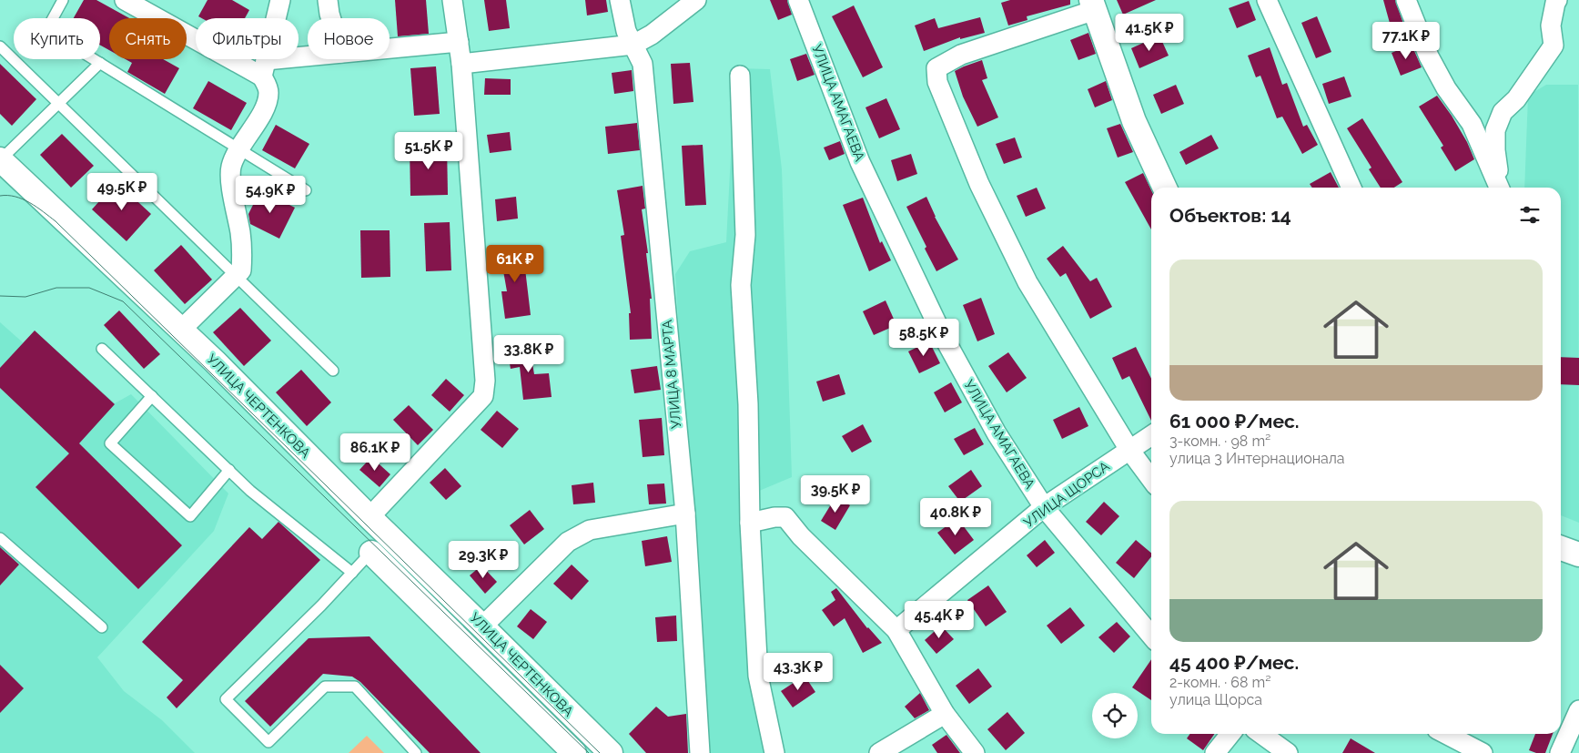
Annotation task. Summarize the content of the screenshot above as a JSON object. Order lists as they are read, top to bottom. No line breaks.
{"streets":{"street":["УЛИЦА АМАГАЕВА","УЛИЦА 8 МАРТА","УЛИЦА ЧЕРТЕНКОВА","УЛИЦА ЩОРСА"]},"crossings":[["УЛИЦА АМАГАЕВА","УЛИЦА ЩОРСА"]],"page":{"price":["41.5K ₽","77.1K ₽","51.5K ₽","49.5K ₽","54.9K ₽","61K ₽","58.5K ₽","33.8K ₽","86.1K ₽","39.5K ₽","40.8K ₽","29.3K ₽","45.4K ₽","43.3K ₽"],"chip":["Купить","Снять","Фильтры","Новое"],"heading":"Объектов: 14","list":[{"name":"61 000 ₽/мес.","note":"3-комн. · 98 m² · улица 3 Интернационала"},{"name":"45 400 ₽/мес.","note":"2-комн. · 68 m² · улица Щорса"}]}}
